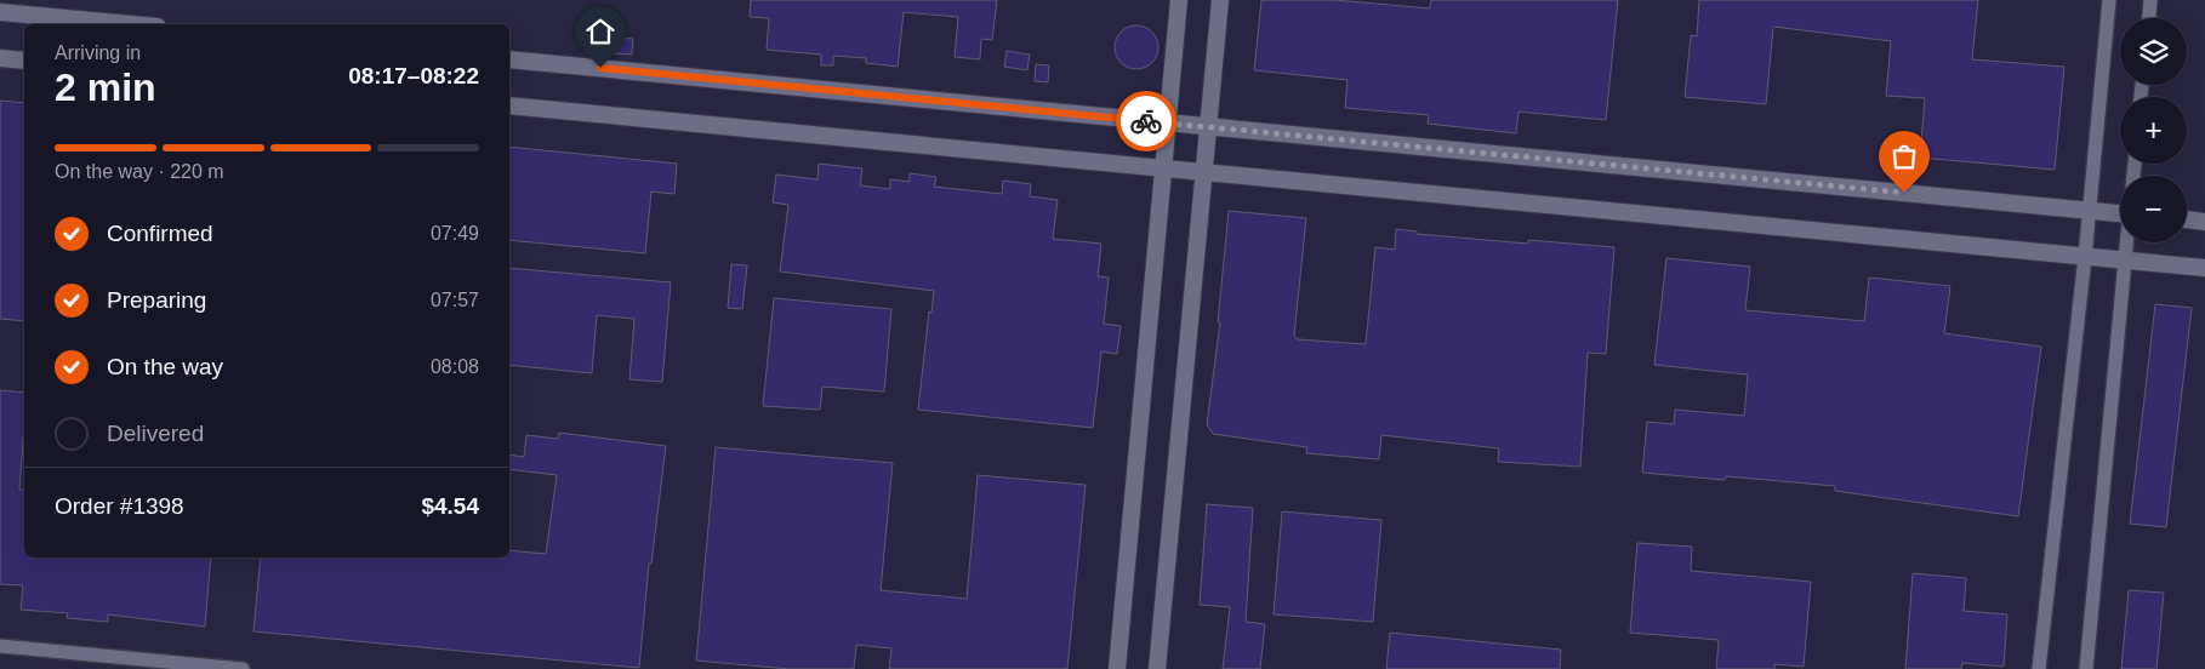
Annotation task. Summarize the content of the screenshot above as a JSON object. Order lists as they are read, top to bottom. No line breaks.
{"page":{"map_buttons":["+","−"],"heading":["2 min","Arriving in","08:17–08:22"],"panel":["Order #1398","$4.54"],"bar":"On the way · 220 m","list":[["Confirmed","07:49"],["Preparing","07:57"],["On the way","08:08"],"Delivered"]}}
